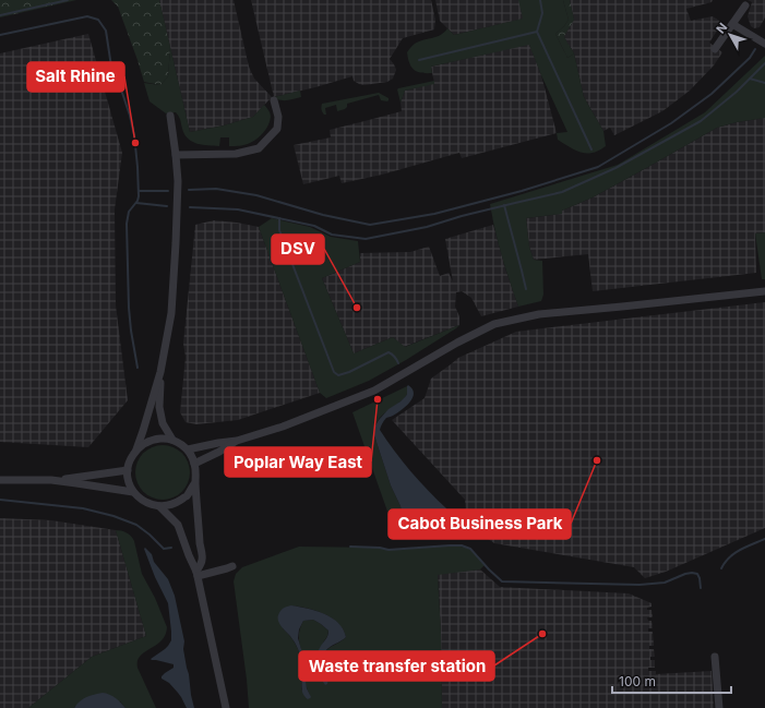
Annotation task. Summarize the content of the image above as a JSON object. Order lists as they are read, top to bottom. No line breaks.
{"places":["Salt Rhine","DSV","Poplar Way East","Cabot Business Park","Waste transfer station"],"scale_bar":"100 m","north":"top left"}
